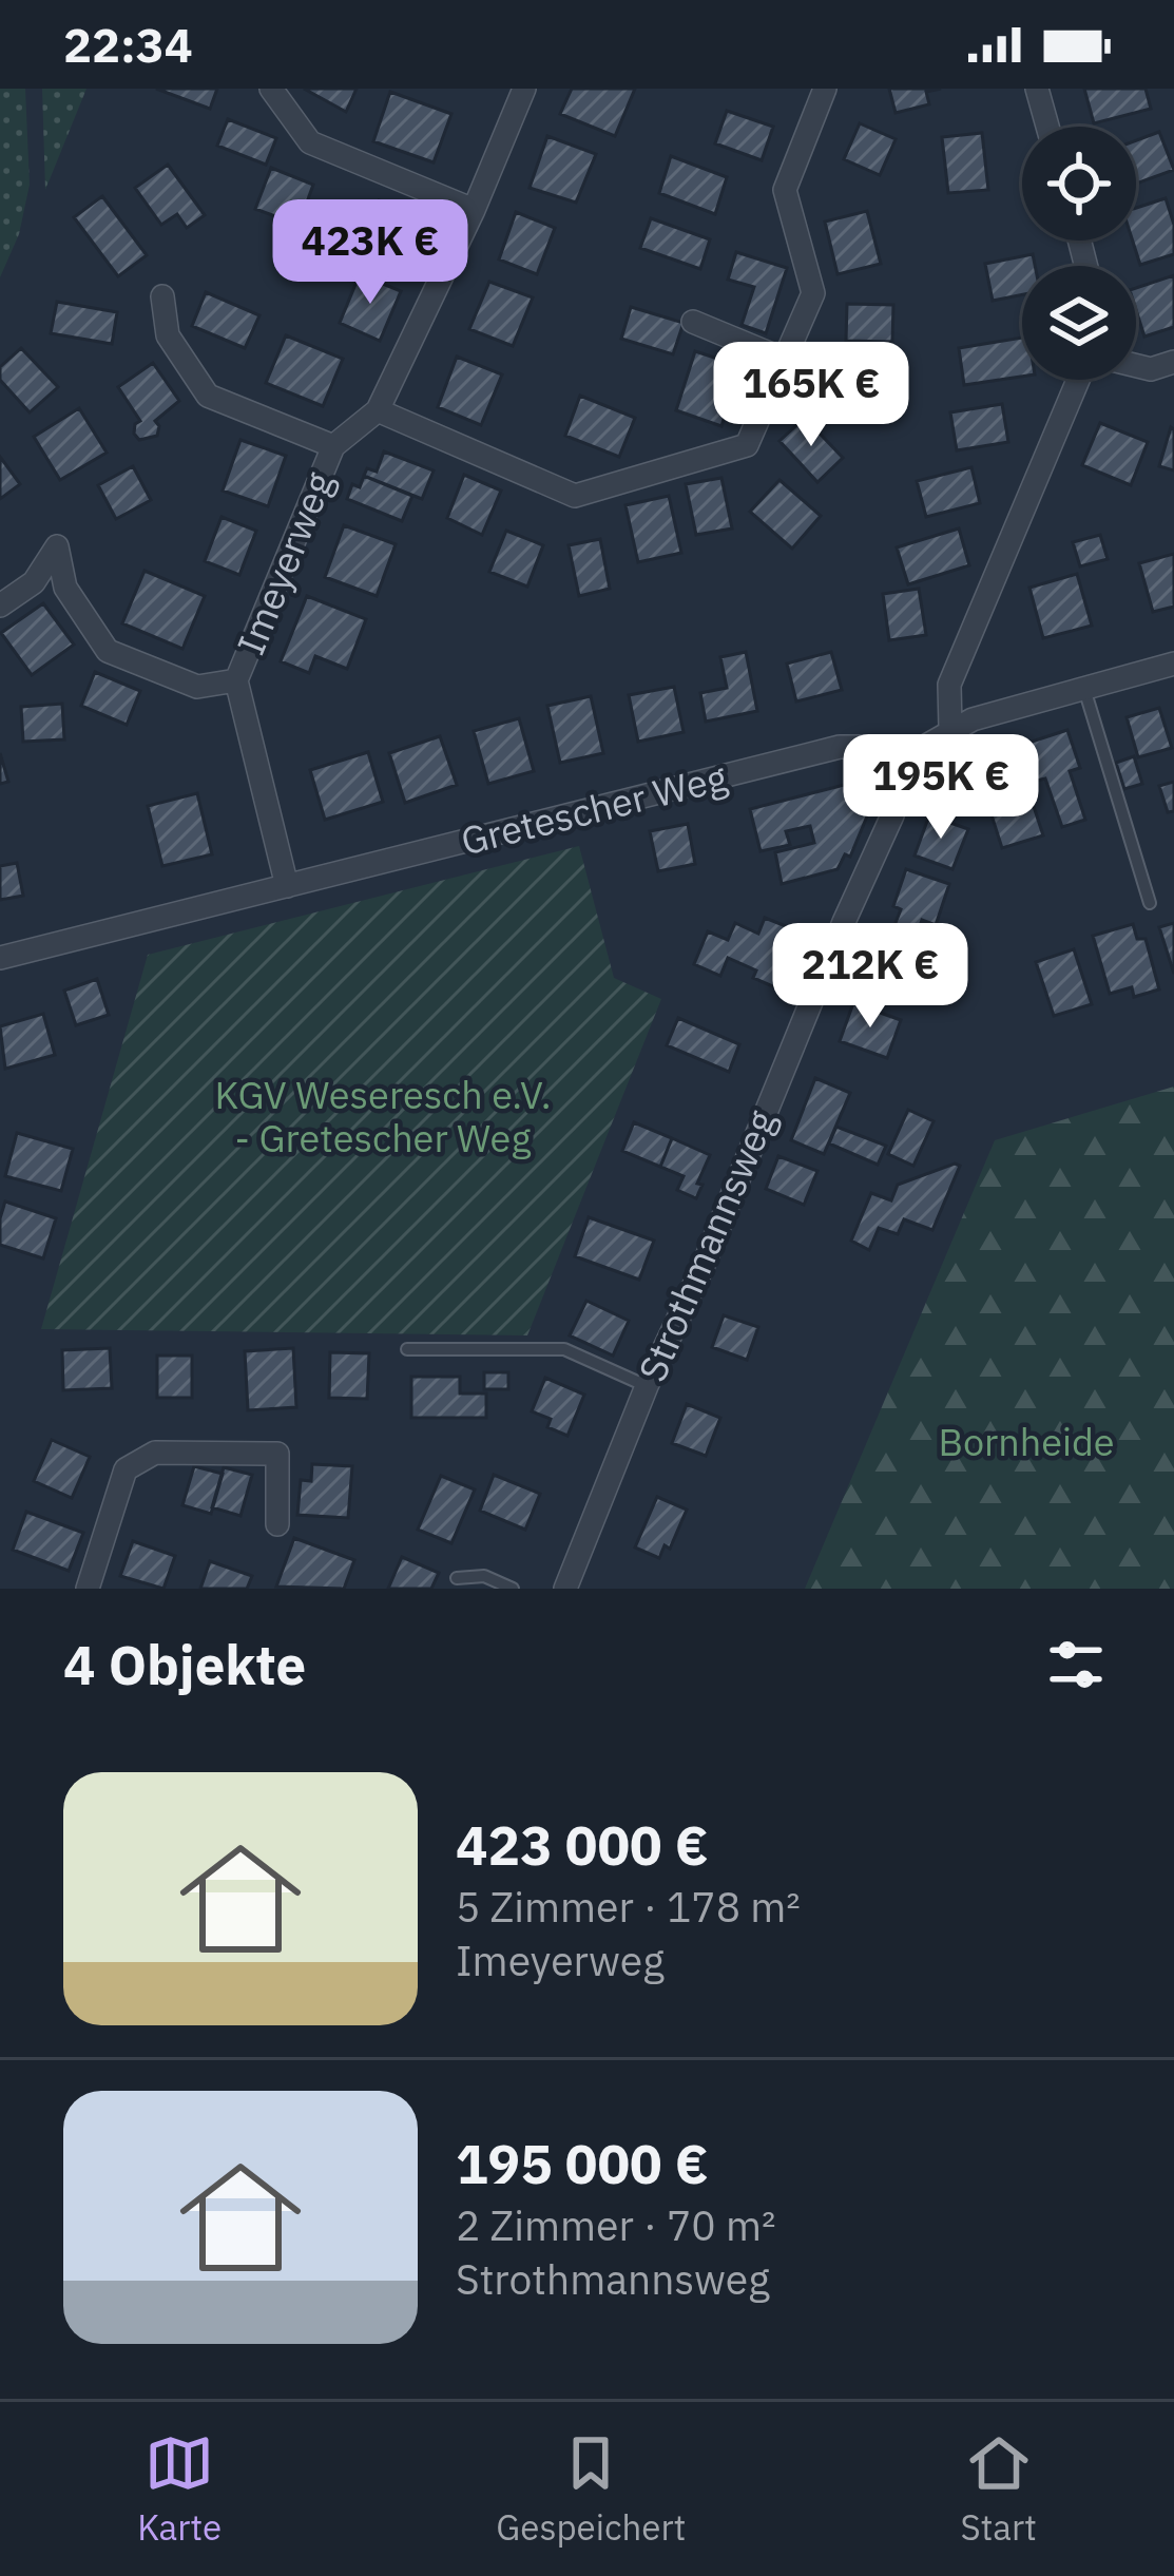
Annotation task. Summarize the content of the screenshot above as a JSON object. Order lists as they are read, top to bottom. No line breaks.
{"streets":{"street":["Imeyerweg","Gretescher Weg","Strothmannsweg"]},"crossings":[["Imeyerweg","Gretescher Weg"],["Gretescher Weg","Strothmannsweg"]],"parks":["KGV Weseresch e.V. - Gretescher Weg","Bornheide"],"page":{"status":"22:34","price":["423K €","165K €","195K €","212K €"],"heading":"4 Objekte","list":[{"name":"423 000 €","note":"5 Zimmer · 178 m² · Imeyerweg"},{"name":"195 000 €","note":"2 Zimmer · 70 m² · Strothmannsweg"}],"tabs":["Karte","Gespeichert","Start"]}}
